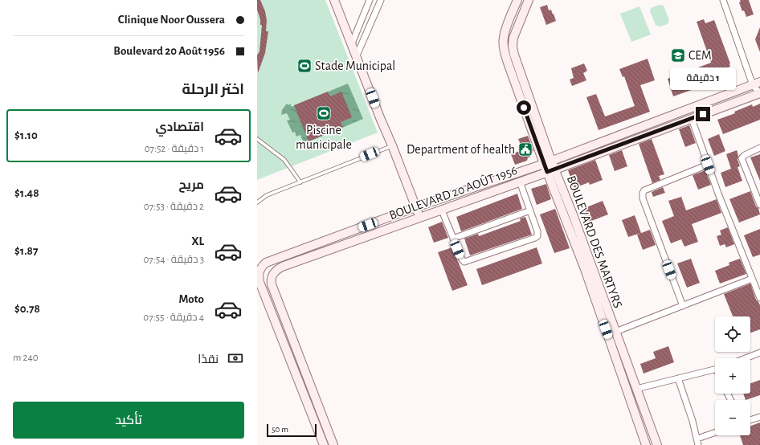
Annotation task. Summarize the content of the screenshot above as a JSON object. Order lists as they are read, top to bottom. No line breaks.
{"streets":{"street":["BOULEVARD 20 AOÛT 1956","BOULEVARD DES MARTYRS"]},"crossings":[["BOULEVARD 20 AOÛT 1956","BOULEVARD DES MARTYRS"]],"places":{"school or university":["CEM"],"sports":["Stade Municipal","Piscine municipale"],"public building":["Department of health"]},"scale_bar":"50 m","page":{"banner":["Clinique Noor Oussera","Boulevard 20 Août 1956"],"bubble":"1 دقيقة","heading":"اختر الرحلة","list":[{"name":"اقتصادي","note":"1 دقيقة · 07:52","value":"$1.10"},{"name":"مريح","note":"2 دقيقة · 07:53","value":"$1.48"},{"name":"XL","note":"3 دقيقة · 07:54","value":"$1.87"},{"name":"Moto","note":"4 دقيقة · 07:55","value":"$0.78"}],"map_buttons":["+","−"],"pay":["نقدًا","240 m"],"buttons":"تأكيد","scale":"50 m"}}
